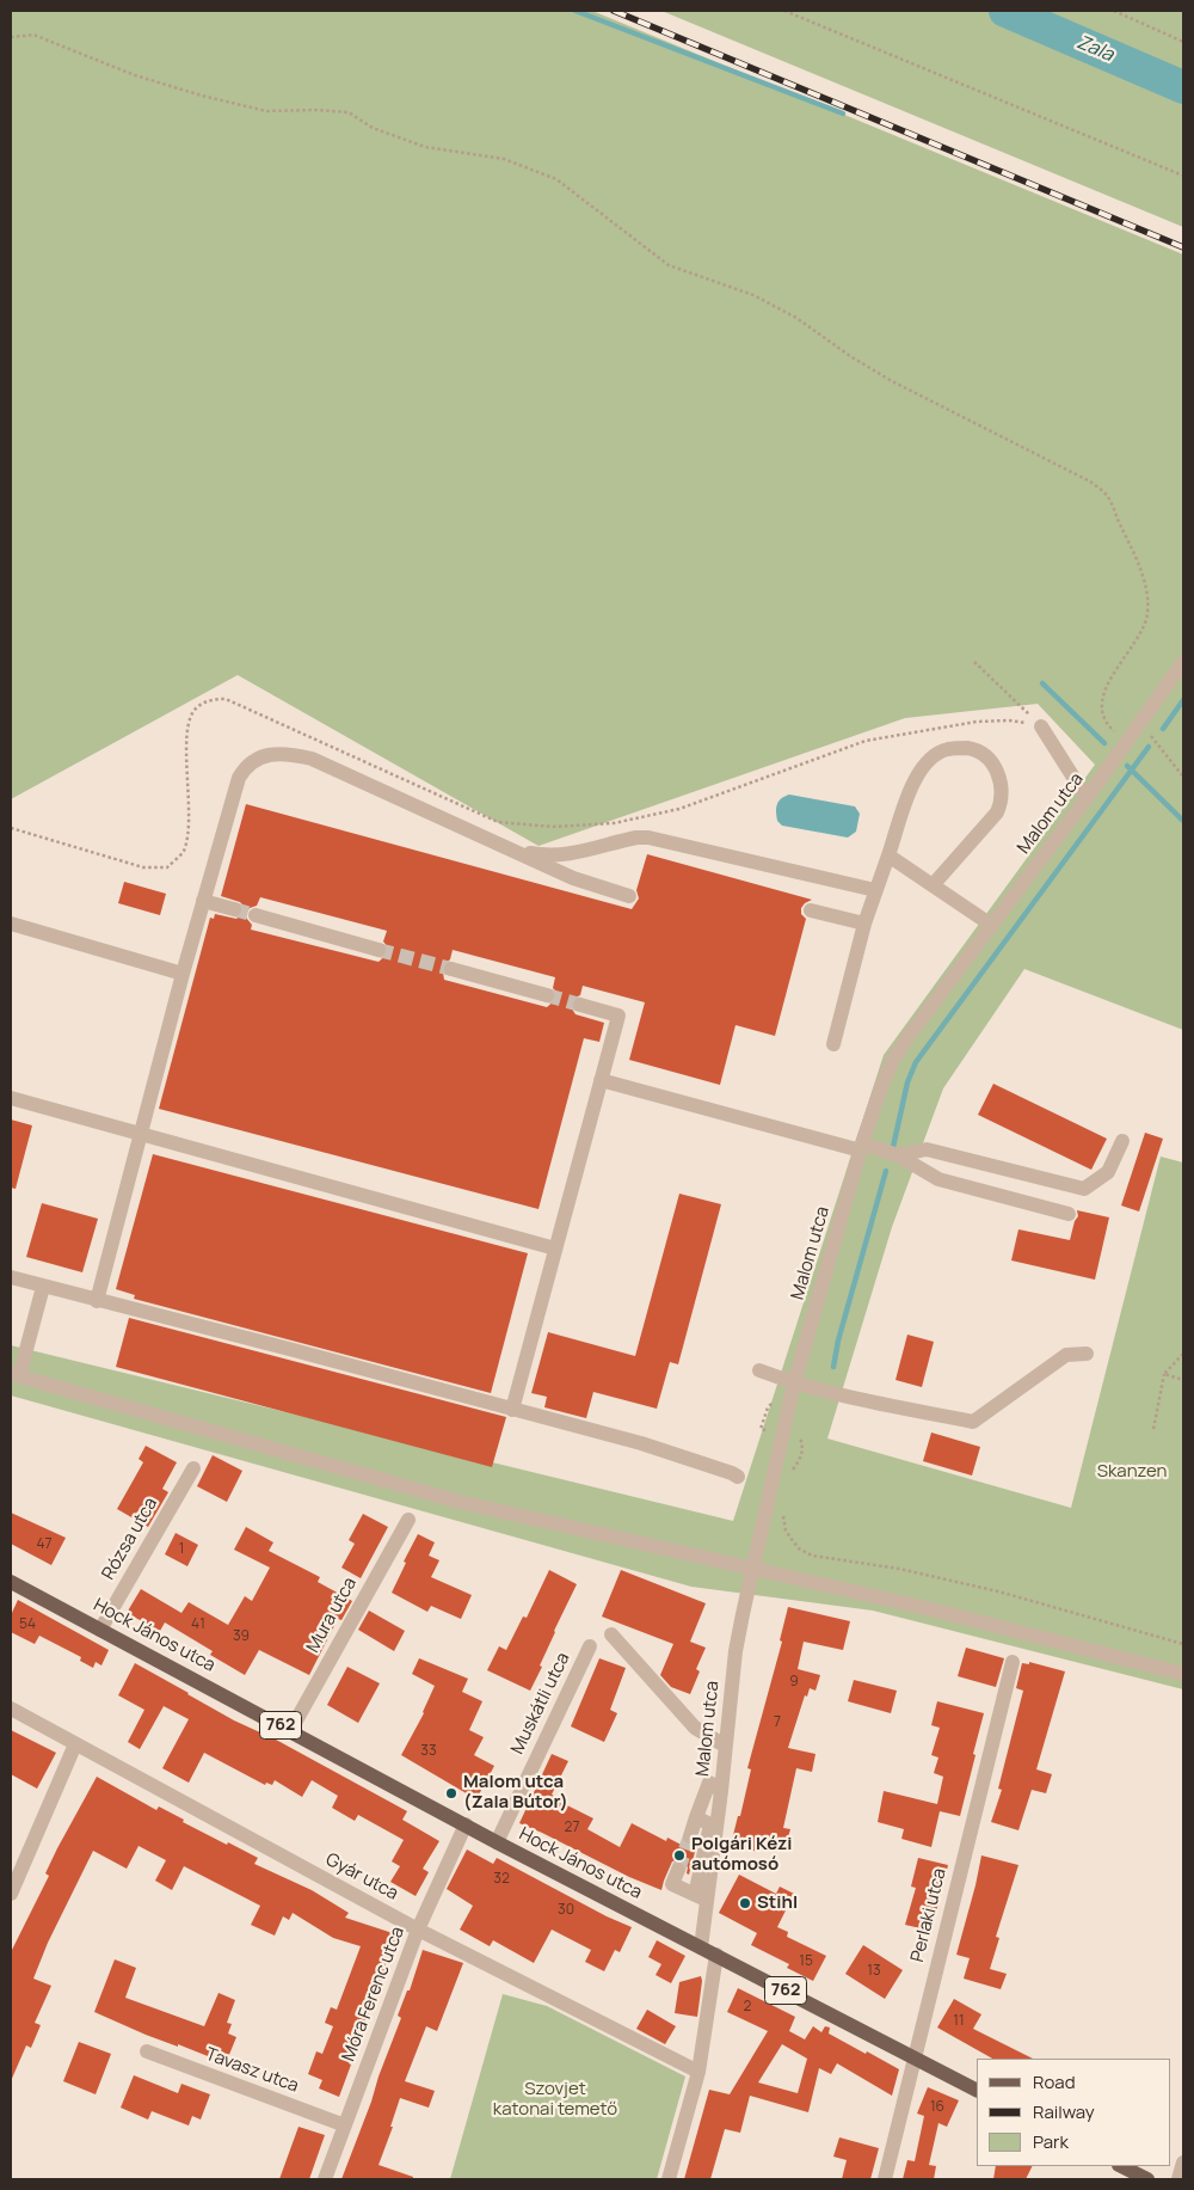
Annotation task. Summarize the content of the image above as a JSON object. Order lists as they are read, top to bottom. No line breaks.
{"streets":{"main road":["Hock János utca","762"],"street":["Malom utca","Rózsa utca","Mura utca","Muskátli utca","Gyár utca","Perlaki utca","Móra Ferenc utca","Tavasz utca"]},"crossings":[["Malom utca","Hock János utca"],["Rózsa utca","Hock János utca"],["Mura utca","Hock János utca"],["Hock János utca","Muskátli utca"],["Hock János utca","Perlaki utca"],["Hock János utca","Móra Ferenc utca"],["Gyár utca","Móra Ferenc utca"],["Móra Ferenc utca","Tavasz utca"]],"water":["Zala"],"parks":["Skanzen","Szovjet katonai temető"],"places":["Malom utca (Zala Bútor)","Polgári Kézi autómosó","Stihl"],"house_numbers":["47","1","54","41","39","9","7","33","27","32","30","15","13","2","11","16"],"legend":["Road","Railway","Park"]}
